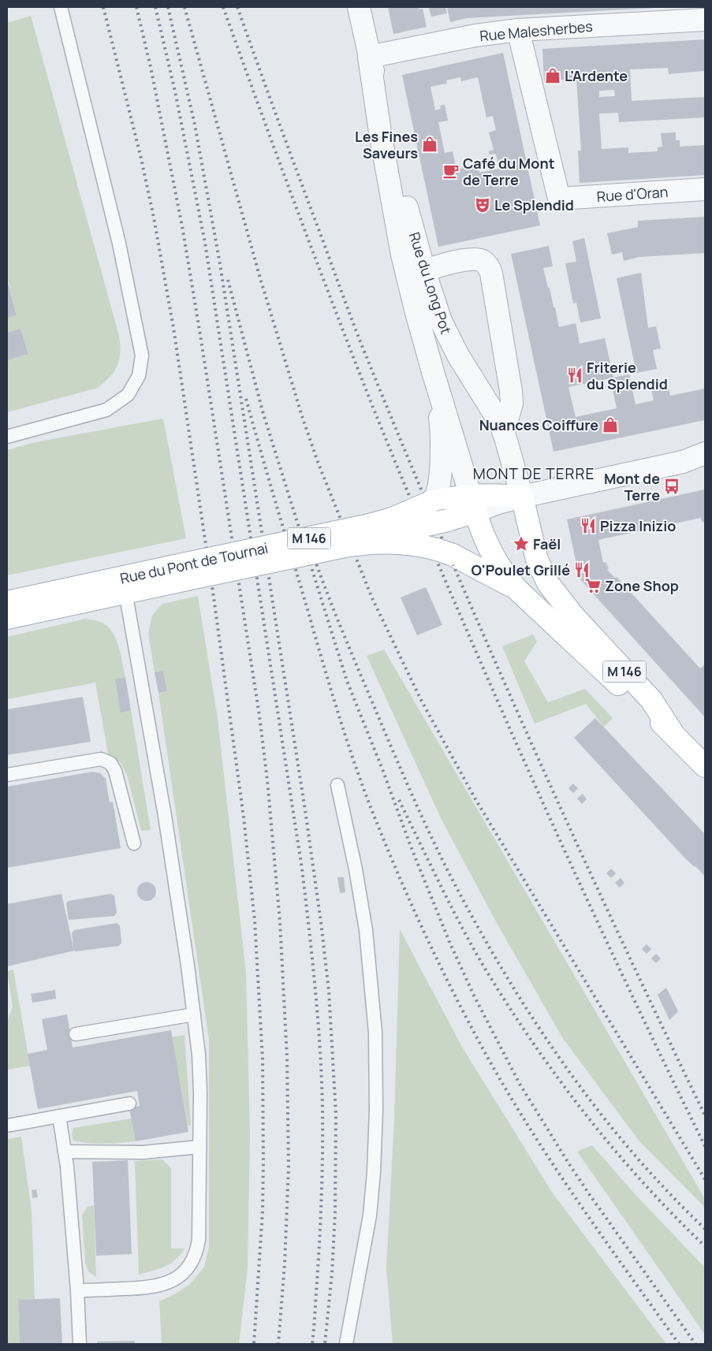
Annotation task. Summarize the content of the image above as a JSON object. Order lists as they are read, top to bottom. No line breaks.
{"streets":{"main road":["M 146","Rue du Pont de Tournai"],"street":["Rue Malesherbes","Rue d'Oran","Rue du Long Pot"]},"crossings":[["Rue Malesherbes","Rue d'Oran"],["Rue Malesherbes","Rue du Long Pot"],["Rue du Long Pot","M 146"],["Rue du Long Pot","Rue du Pont de Tournai"],["M 146","Rue du Pont de Tournai"]],"districts":["MONT DE TERRE"],"places":{"shop":["L'Ardente","Les Fines Saveurs","Nuances Coiffure"],"cafe":["Café du Mont de Terre"],"theatre":["Le Splendid"],"restaurant":["Friterie du Splendid","Pizza Inizio","O'Poulet Grillé"],"bus stop":["Mont de Terre"],"place":["Faël"],"supermarket":["Zone Shop"]}}
